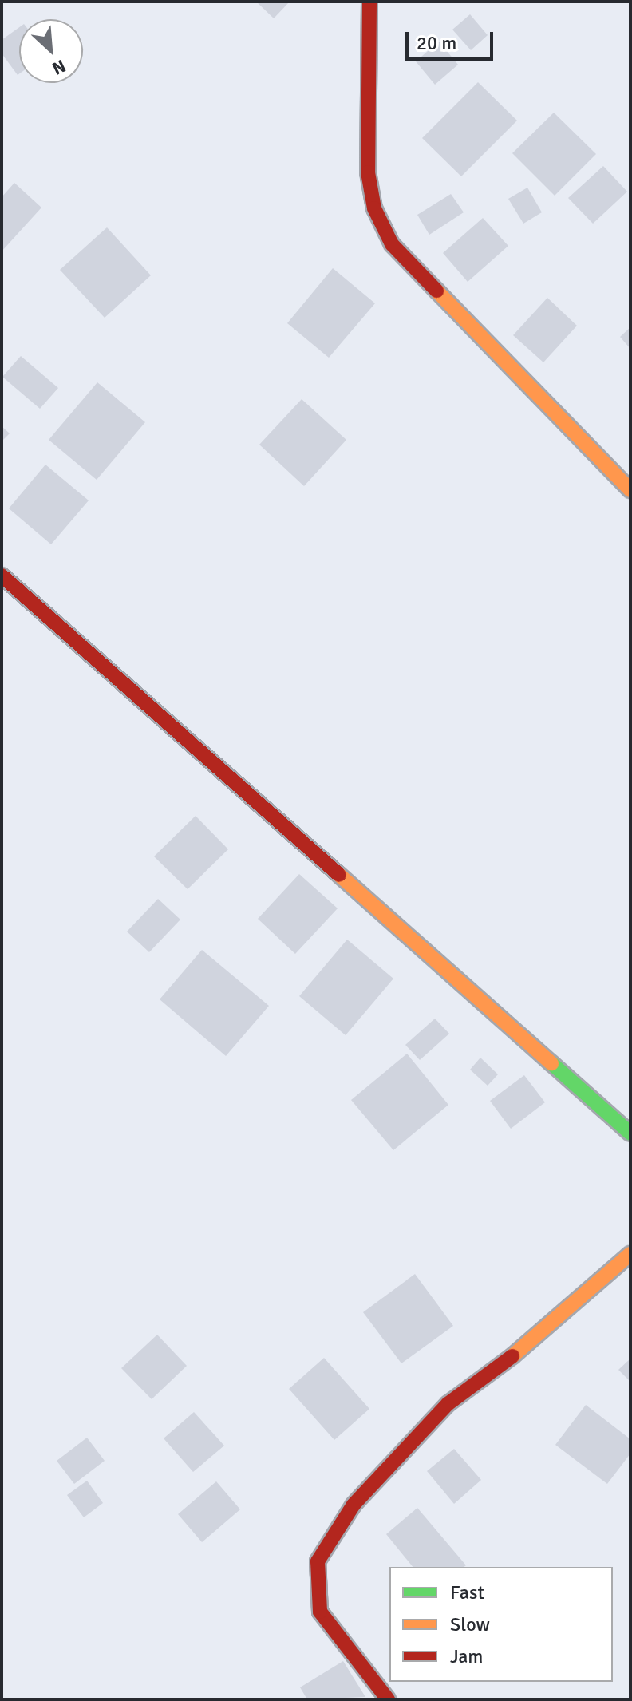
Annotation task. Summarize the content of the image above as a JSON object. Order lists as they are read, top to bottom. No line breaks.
{"legend":["Fast","Slow","Jam"],"scale_bar":"20 m","north":"bottom right"}
